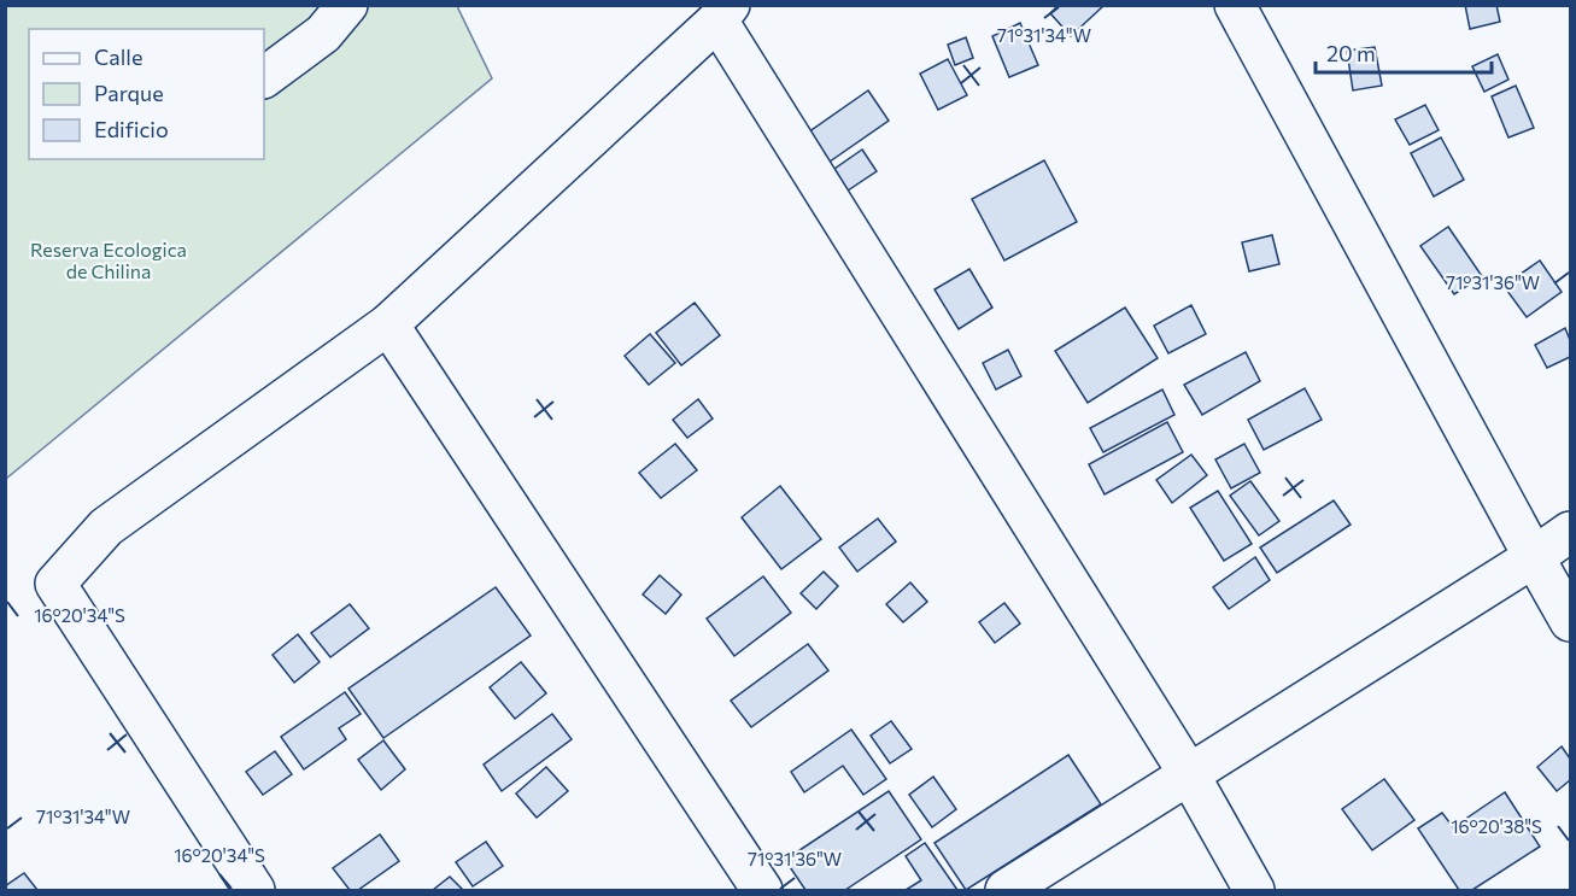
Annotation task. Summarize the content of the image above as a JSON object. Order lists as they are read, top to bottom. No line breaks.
{"parks":["Reserva Ecologica de Chilina"],"legend":["Calle","Parque","Edificio"],"scale_bar":"20 m","coordinates":["71°31'34\"W","71°31'36\"W","16°20'34\"S","16°20'38\"S"]}
